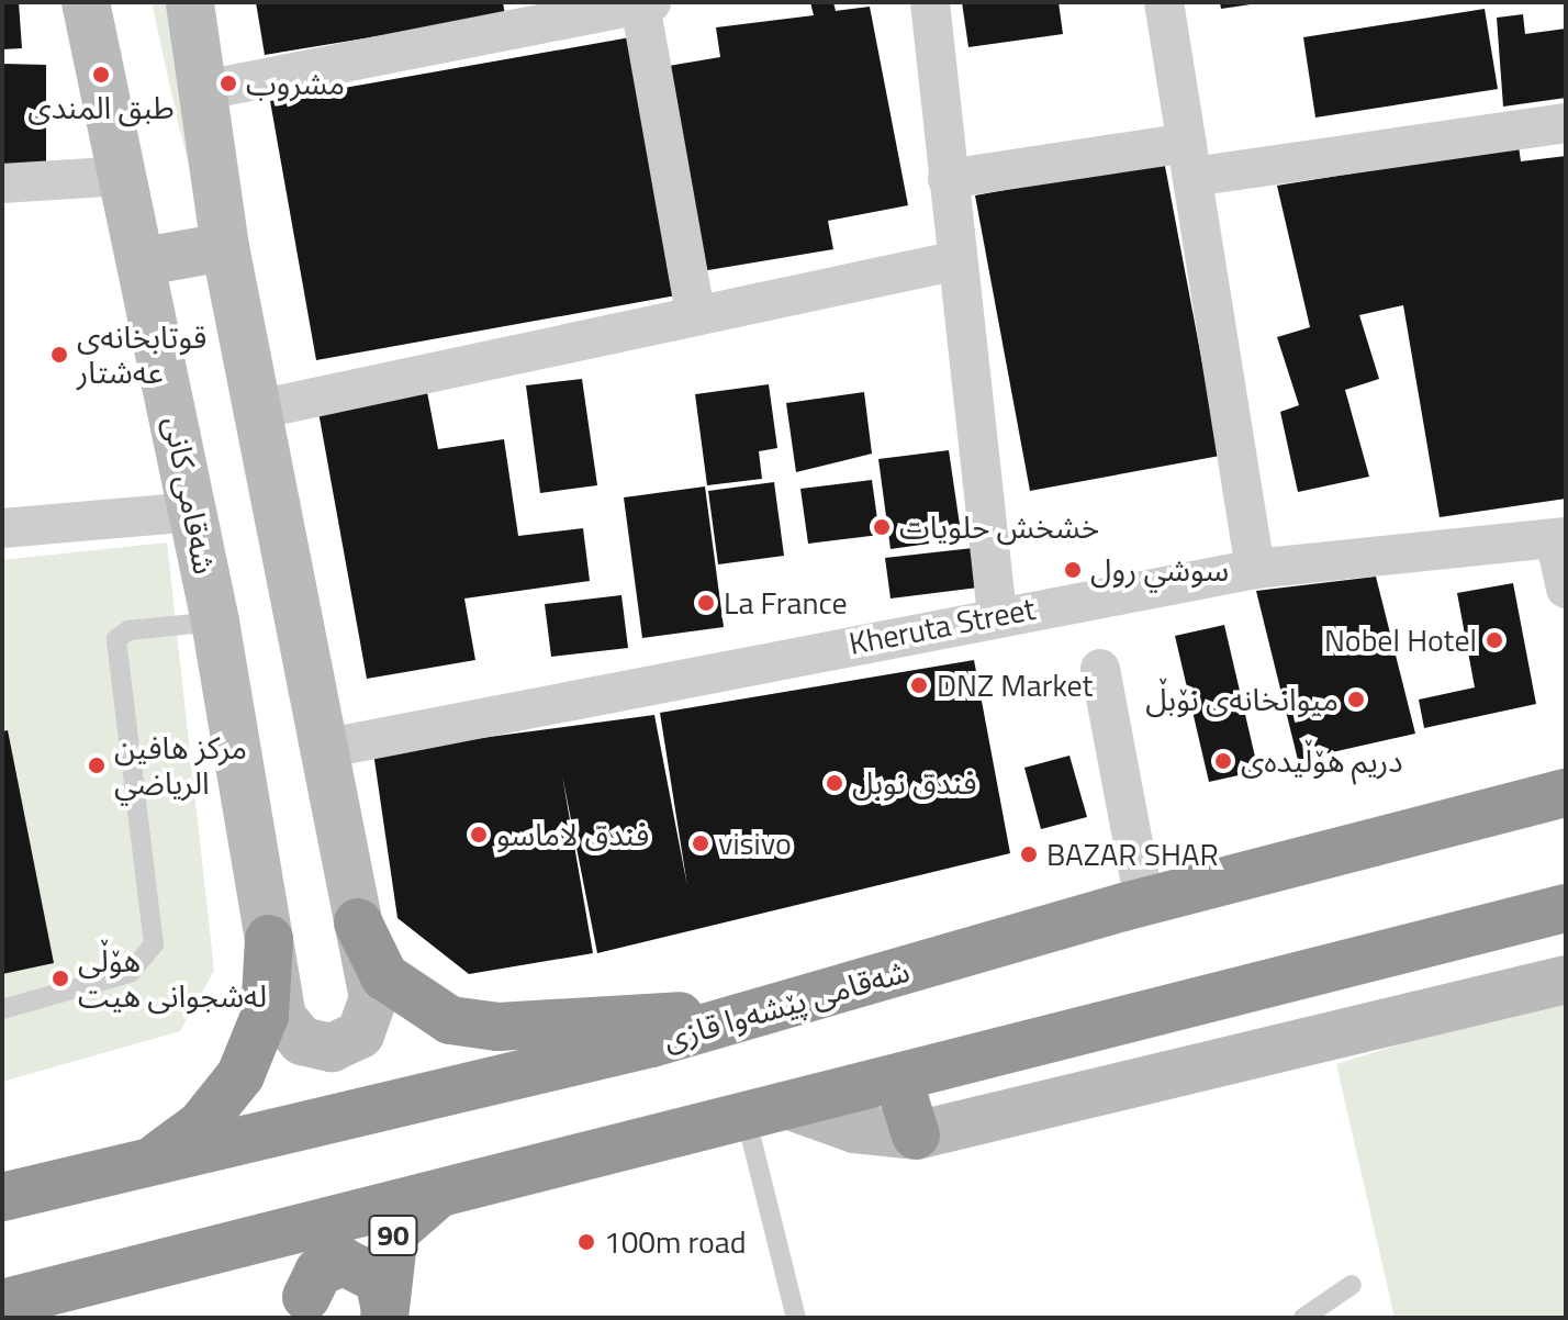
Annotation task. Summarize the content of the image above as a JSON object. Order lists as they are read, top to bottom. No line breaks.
{"streets":{"highway":["شەقامی پێشەوا قازی","90"],"street":["شەقامی کانی","Kheruta Street"]},"places":["طبق المندى","مشروب","قوتابخانەی عەشتار","خشخش حلويات","سوشي رول","La France","Nobel Hotel","DNZ Market","میوانخانەی نۆبڵ","دریم ھۆڵیدەی","مركز هافين الرياضي","فندق نوبل","فندق لاماسو","visivo","BAZAR SHAR","ھۆڵی لەشجوانی ھیت","100m road"]}
